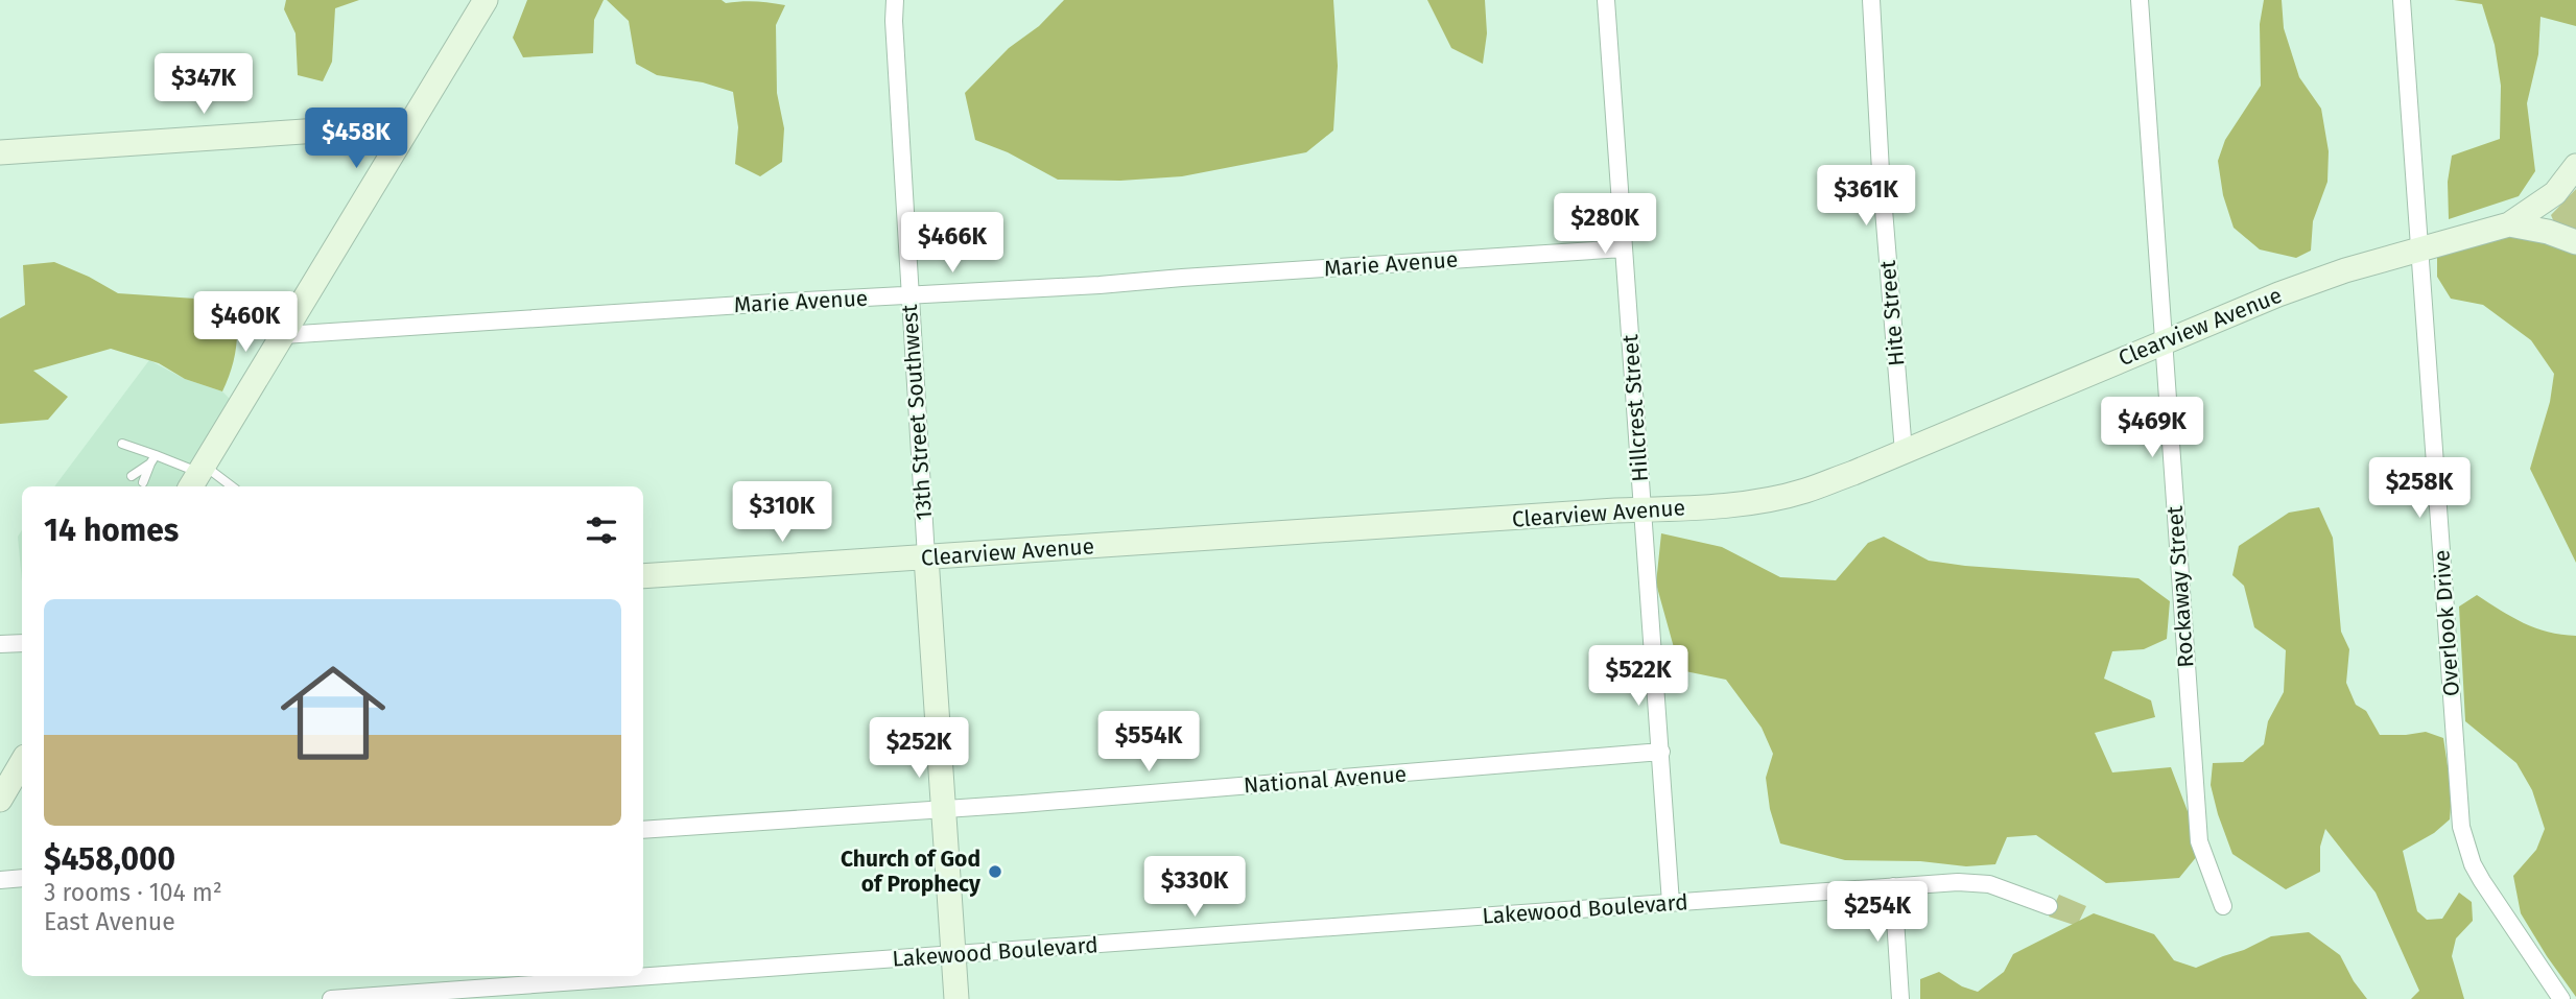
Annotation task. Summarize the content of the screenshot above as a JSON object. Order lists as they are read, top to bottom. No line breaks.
{"streets":{"street":["Marie Avenue","Hite Street","Clearview Avenue","Hillcrest Street","13th Street Southwest","Rockaway Street","Overlook Drive","National Avenue","Lakewood Boulevard"]},"crossings":[["Marie Avenue","Hillcrest Street"],["Marie Avenue","13th Street Southwest"],["Hite Street","Clearview Avenue"],["Clearview Avenue","Hillcrest Street"],["Clearview Avenue","13th Street Southwest"],["Clearview Avenue","Rockaway Street"],["Clearview Avenue","Overlook Drive"],["Hillcrest Street","National Avenue"],["Hillcrest Street","Lakewood Boulevard"],["13th Street Southwest","National Avenue"],["13th Street Southwest","Lakewood Boulevard"]],"places":["Church of God of Prophecy"],"page":{"price":["$347K","$458K","$361K","$280K","$466K","$460K","$469K","$258K","$310K","$522K","$554K","$252K","$330K","$254K"],"heading":"14 homes","list":[{"name":"$458,000","note":"3 rooms · 104 m² · East Avenue"}]}}
